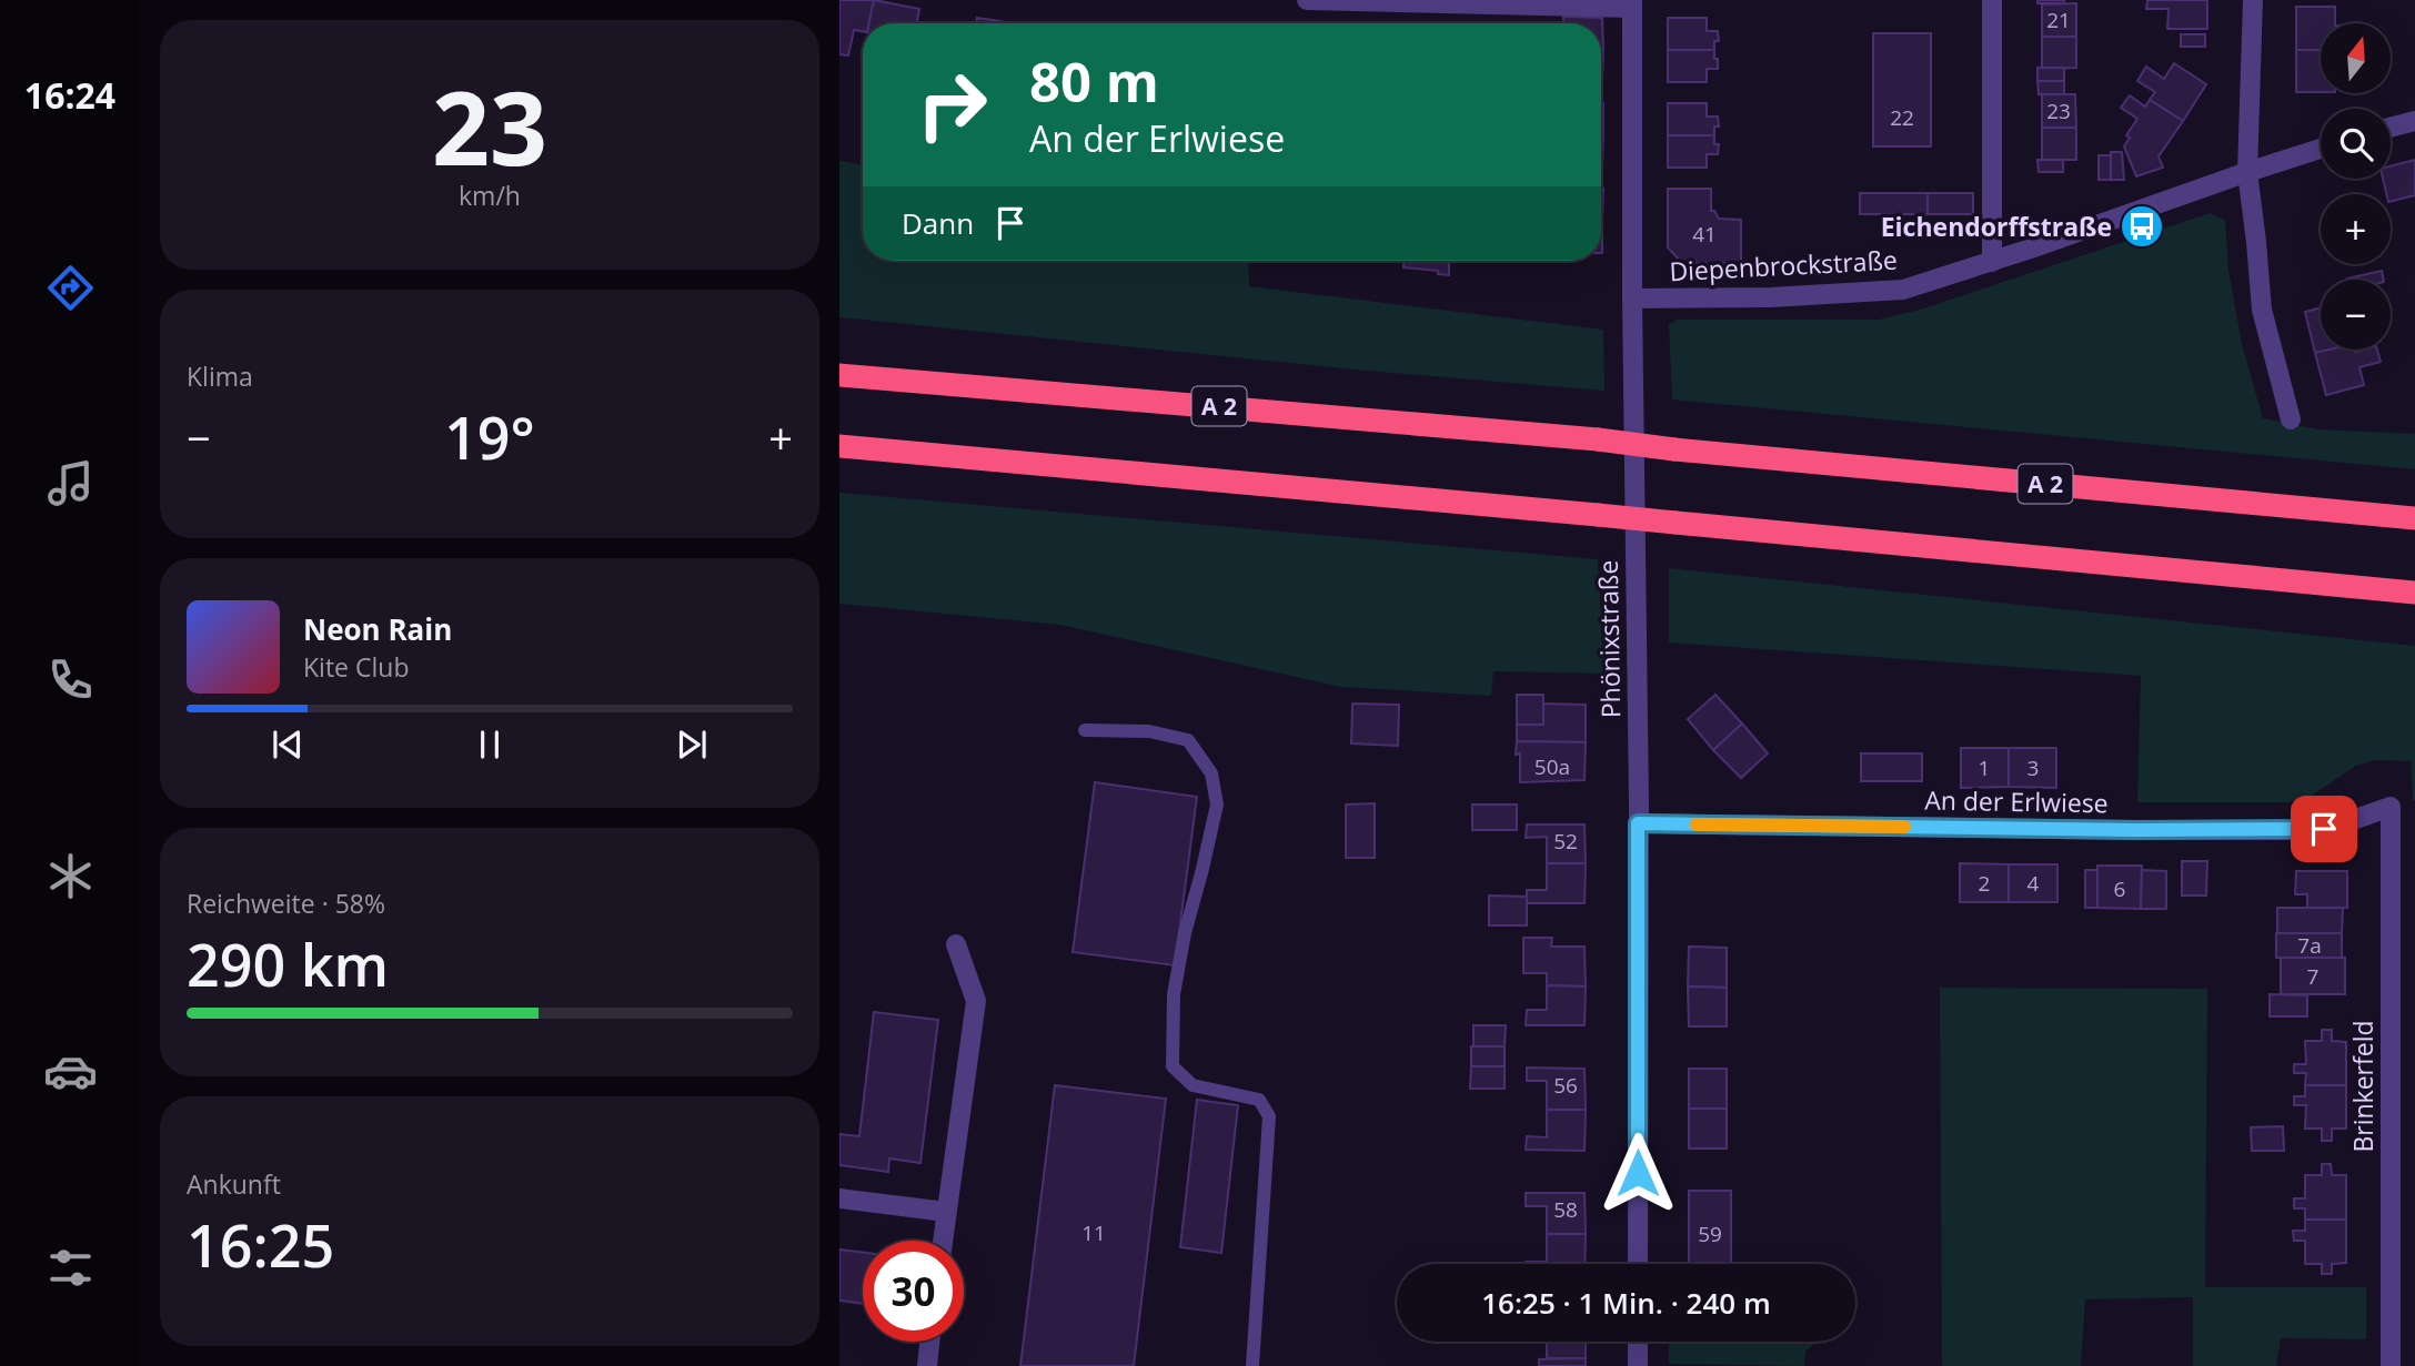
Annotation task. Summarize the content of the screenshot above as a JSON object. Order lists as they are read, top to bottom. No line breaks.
{"streets":{"highway":["A 2"],"street":["Diepenbrockstraße","Phönixstraße","An der Erlwiese","Brinkerfeld"]},"crossings":[["Diepenbrockstraße","Phönixstraße"],["Phönixstraße","An der Erlwiese"],["An der Erlwiese","Brinkerfeld"]],"places":{"bus stop":["Eichendorffstraße"]},"house_numbers":["21","23","22","41","50a","1","3","52","2","4","6","7a","7","56","58","11","59"],"north":"top","page":{"tabs":"16:24","tile":[["23","km/h"],"Klima",["Reichweite · 58%","290 km"],["Ankunft","16:25"]],"map_buttons":["+","−"],"turn":["80 m","An der Erlwiese"],"then":"Dann","heat":["−","19°","+"],"song":["Neon Rain","Kite Club"],"limit":"30","trip":"16:25 · 1 Min. · 240 m"}}
